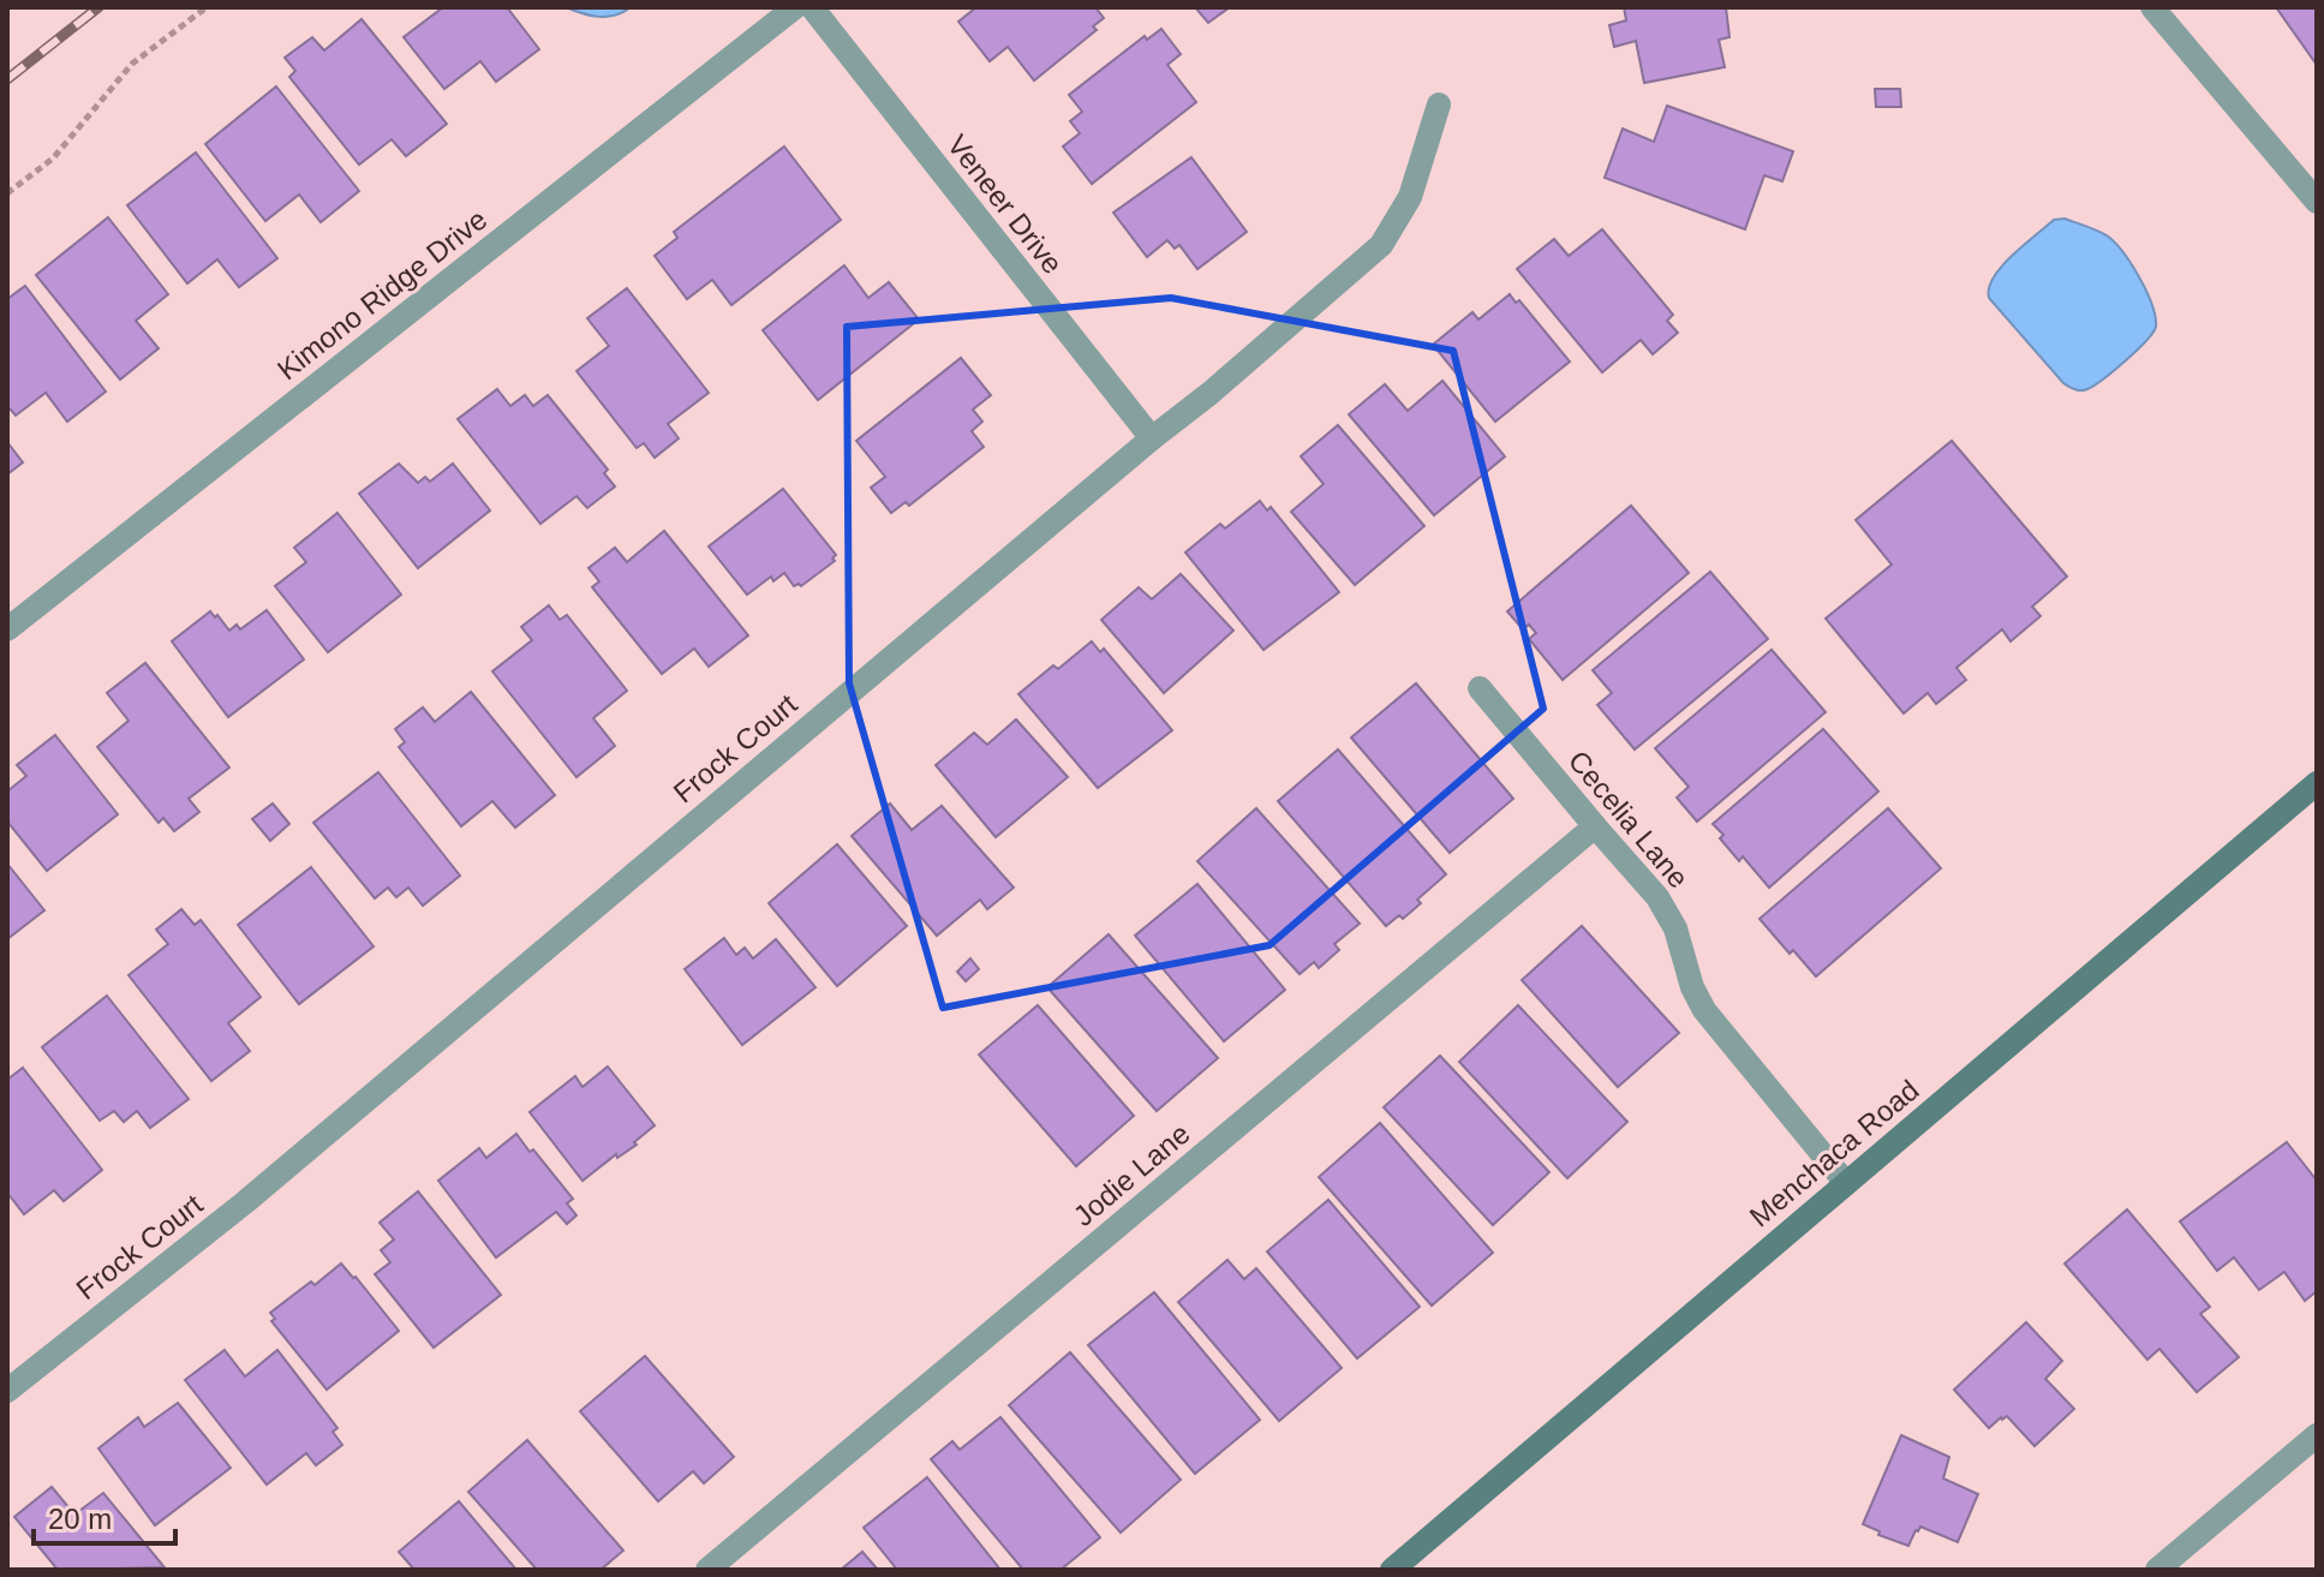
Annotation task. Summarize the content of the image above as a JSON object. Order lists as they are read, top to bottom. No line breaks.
{"streets":{"main road":["Menchaca Road"],"street":["Veneer Drive","Kimono Ridge Drive","Frock Court","Cecelia Lane","Jodie Lane"]},"crossings":[["Veneer Drive","Frock Court"],["Cecelia Lane","Menchaca Road"],["Cecelia Lane","Jodie Lane"]],"scale_bar":"20 m"}
